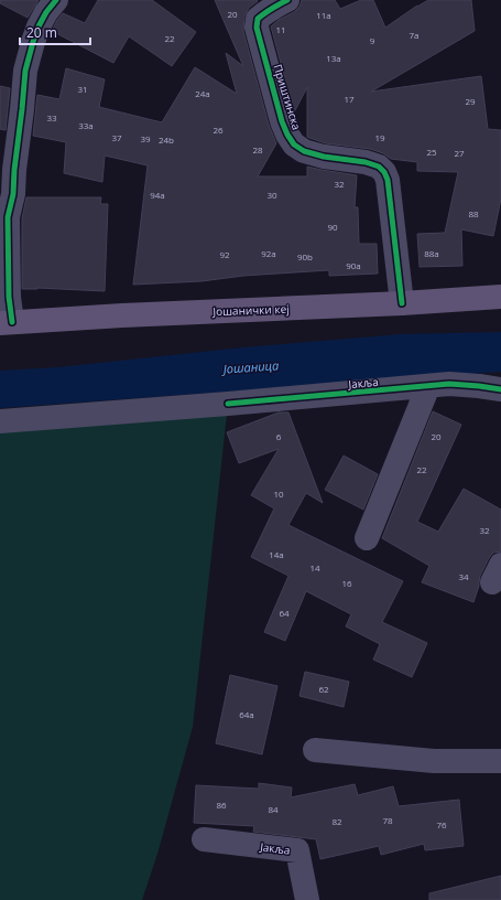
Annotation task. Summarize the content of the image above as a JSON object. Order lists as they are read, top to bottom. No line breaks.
{"streets":{"main road":["Јошанички кеј"],"street":["Приштинска","Јакља"]},"crossings":[["Приштинска","Јошанички кеј"]],"water":["Јошаница"],"house_numbers":["20","11a","11","7a","22","9","13a","31","24a","17","29","33","33a","26","37","19","39","24b","28","25","27","32","94a","30","88","90","92a","88a","92","90b","90a","6","20","22","10","32","14a","14","34","16","64","62","64a","86","84","78","82","76"],"scale_bar":"20 m"}
